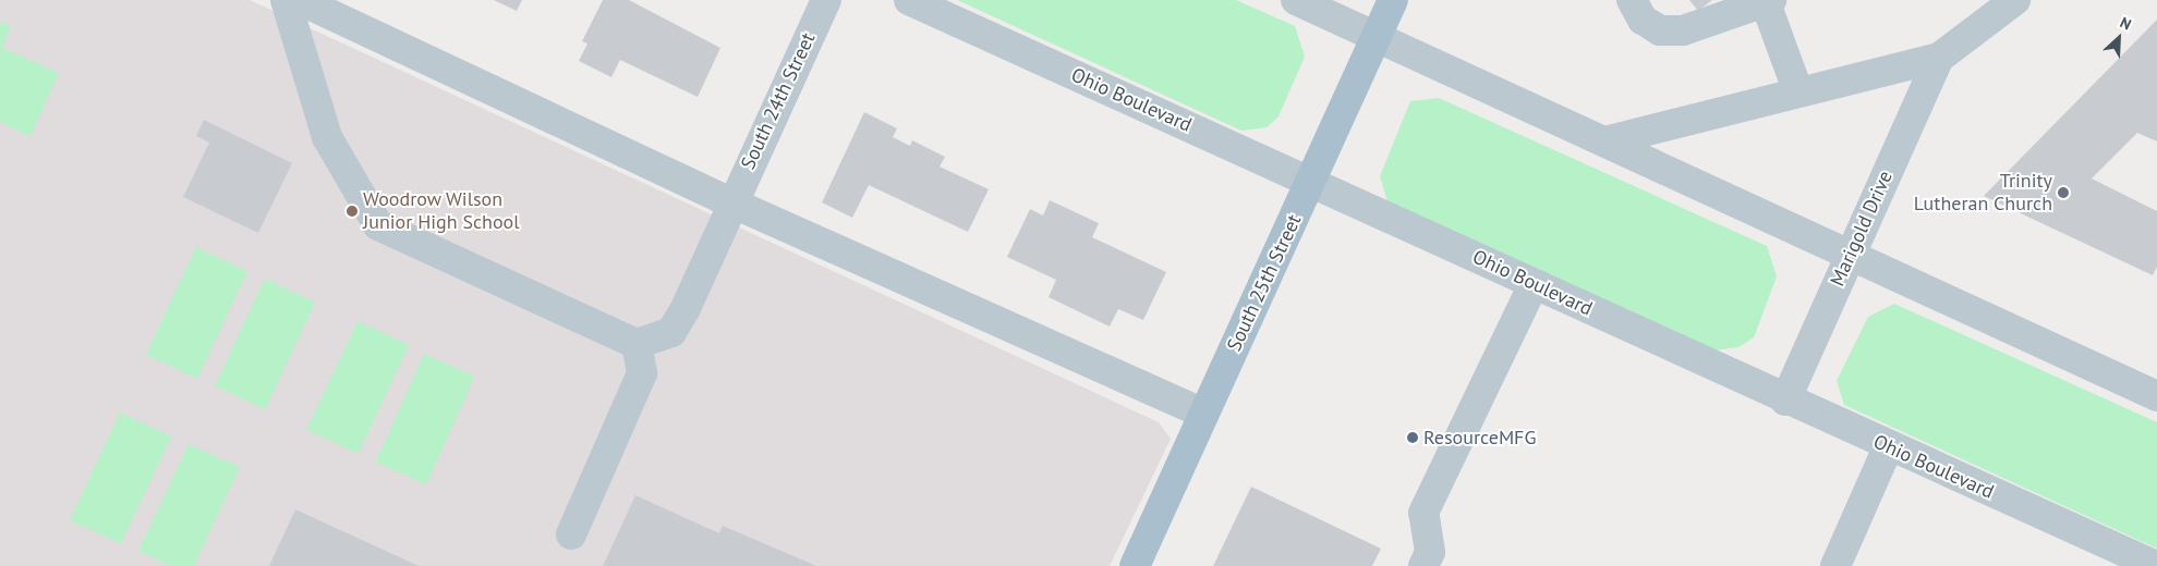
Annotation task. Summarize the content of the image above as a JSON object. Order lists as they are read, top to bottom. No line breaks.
{"streets":{"main road":["South 25th Street"],"street":["Ohio Boulevard","South 24th Street","Marigold Drive"]},"crossings":[["Ohio Boulevard","Marigold Drive"],["Ohio Boulevard","South 25th Street"]],"places":["Trinity Lutheran Church","Woodrow Wilson Junior High School","ResourceMFG"],"north":"top right"}
